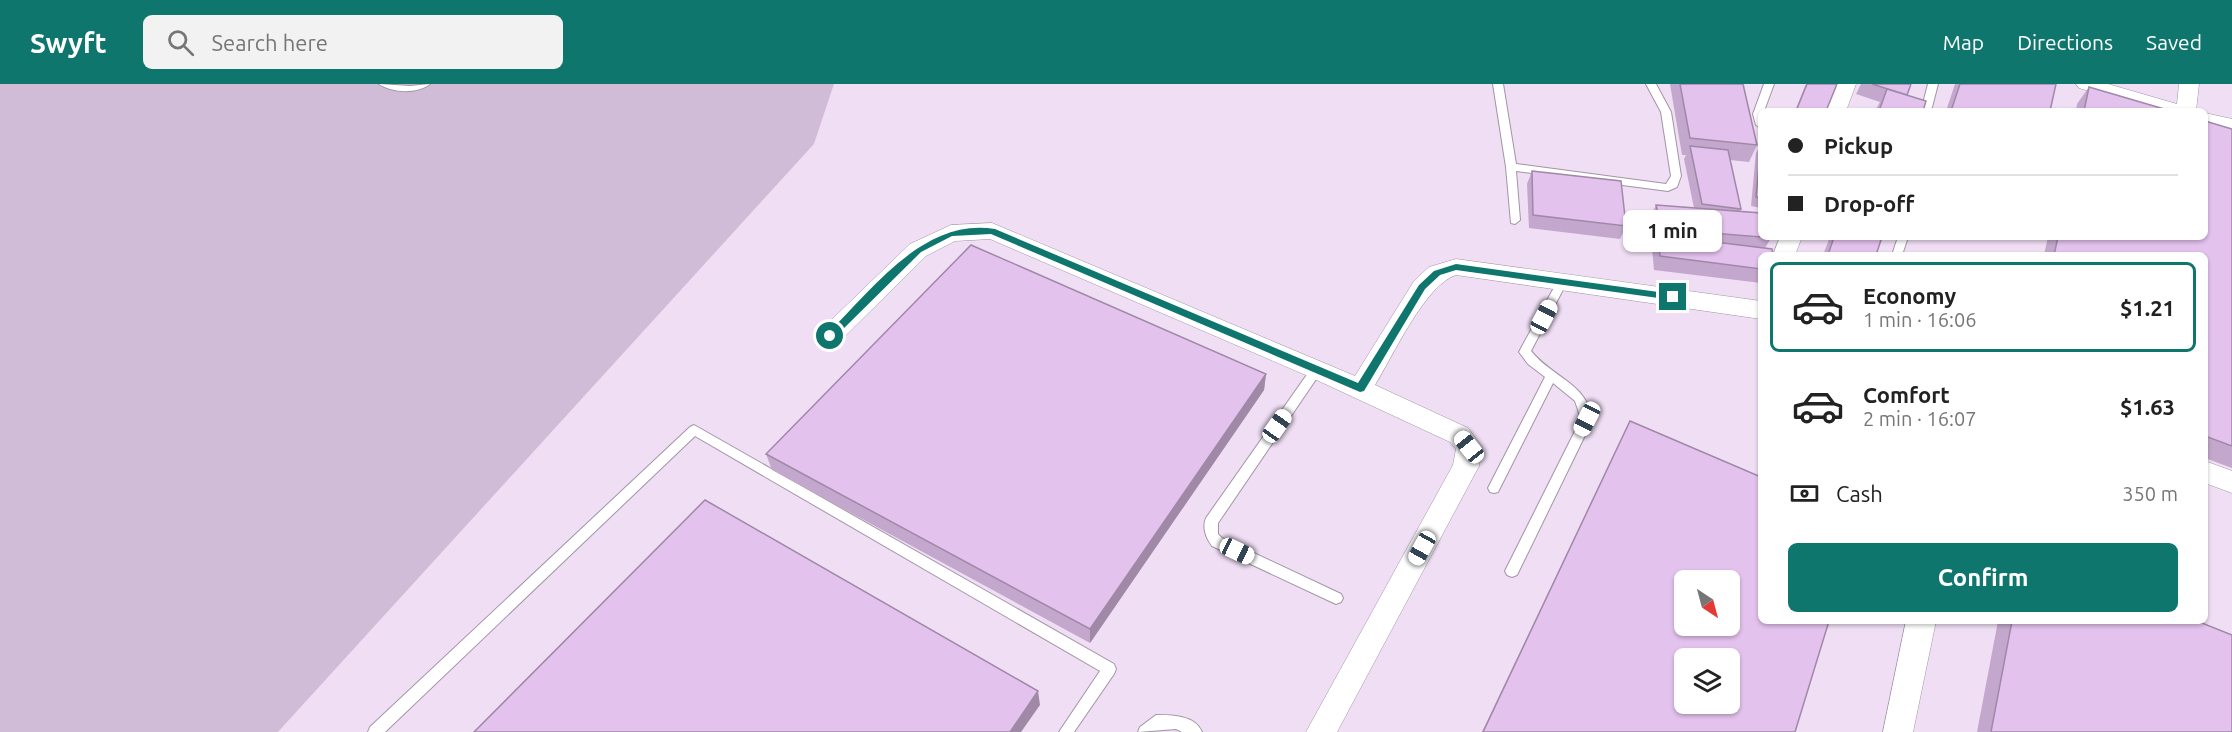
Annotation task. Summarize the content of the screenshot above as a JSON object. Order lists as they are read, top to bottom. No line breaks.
{"north":"bottom right","page":{"header":"Swyft","search":"Search here","nav":["Map","Directions","Saved"],"banner":["Pickup","Drop-off"],"bubble":"1 min","list":[{"name":"Economy","note":"1 min · 16:06","value":"$1.21"},{"name":"Comfort","note":"2 min · 16:07","value":"$1.63"}],"pay":["Cash","350 m"],"buttons":"Confirm"}}
